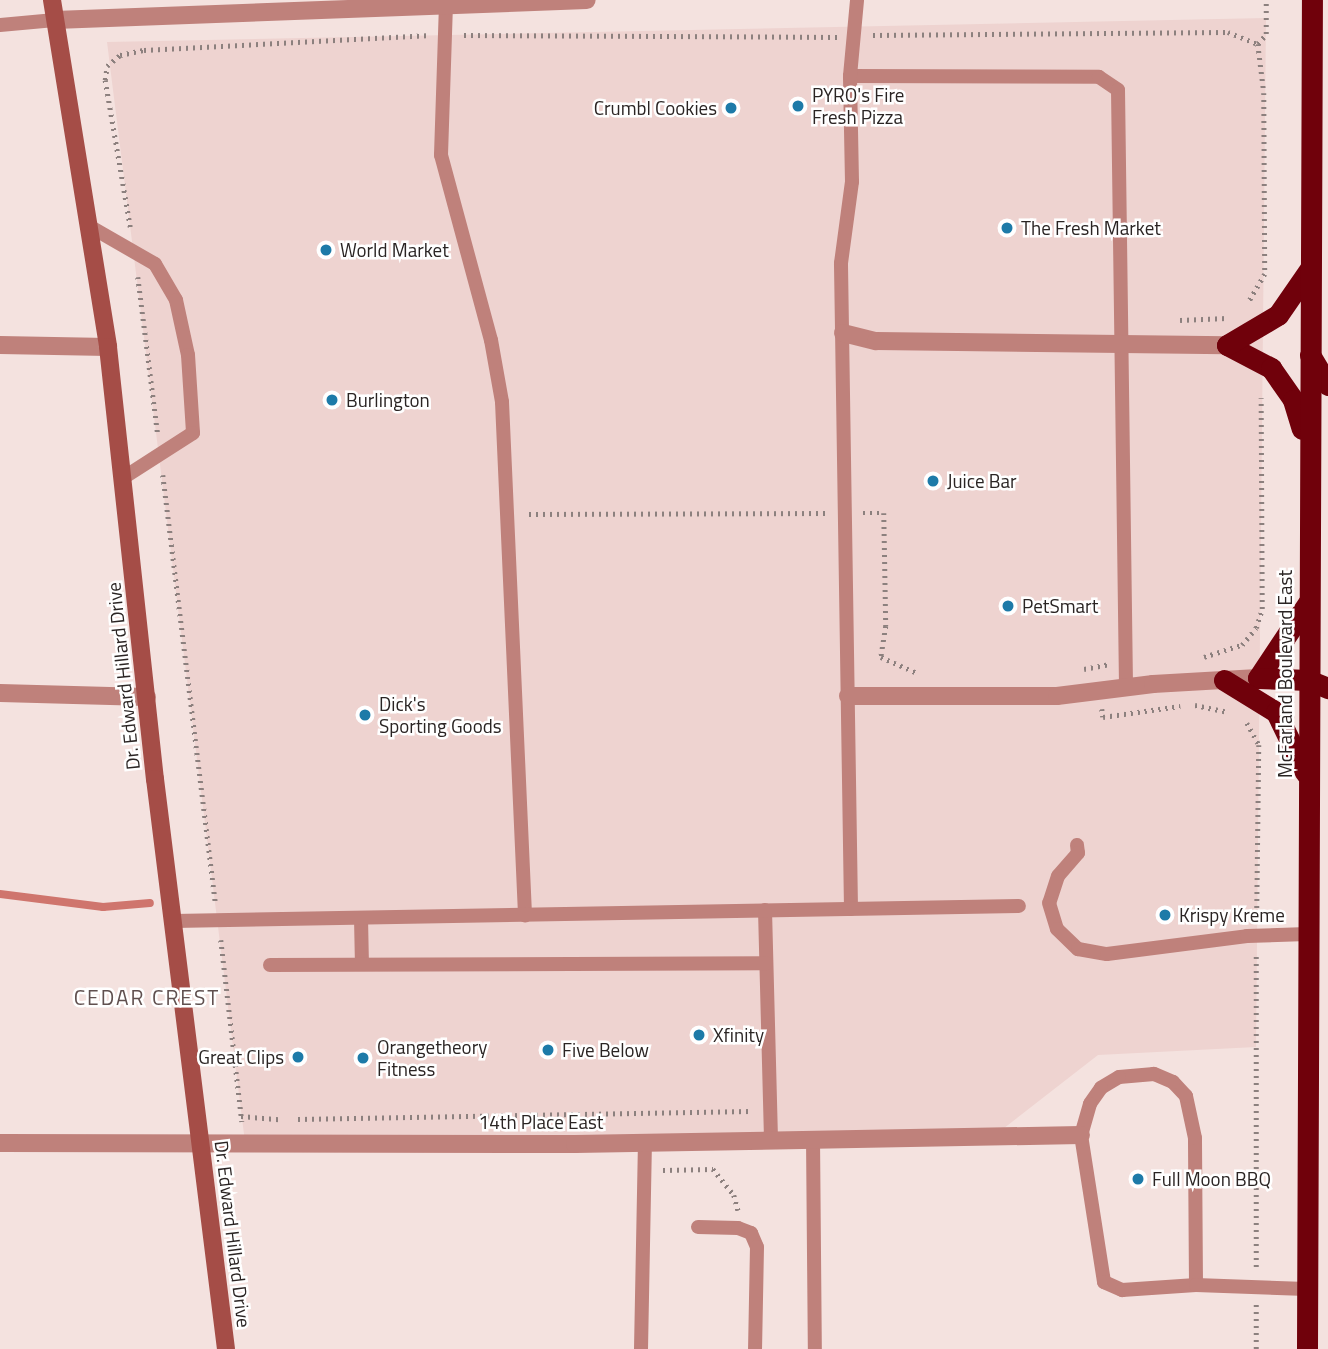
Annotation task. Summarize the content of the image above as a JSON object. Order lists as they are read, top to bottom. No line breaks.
{"streets":{"highway":["McFarland Boulevard East"],"street":["Dr. Edward Hillard Drive","14th Place East"]},"crossings":[["Dr. Edward Hillard Drive","14th Place East"]],"districts":["CEDAR CREST"],"places":["PYRO's Fire Fresh Pizza","Crumbl Cookies","The Fresh Market","World Market","Burlington","Juice Bar","PetSmart","Dick's Sporting Goods","Krispy Kreme","Xfinity","Five Below","Great Clips","Orangetheory Fitness","Full Moon BBQ"]}
